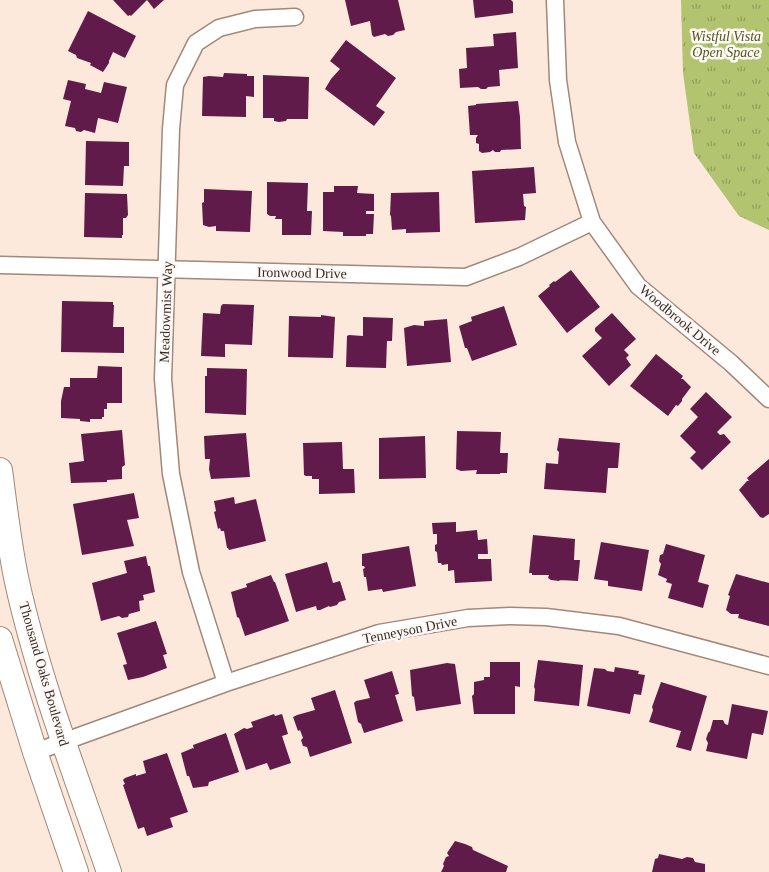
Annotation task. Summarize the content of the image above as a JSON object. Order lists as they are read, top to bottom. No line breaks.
{"streets":{"main road":["Thousand Oaks Boulevard"],"street":["Ironwood Drive","Meadowmist Way","Woodbrook Drive","Tenneyson Drive"]},"crossings":[["Ironwood Drive","Meadowmist Way"],["Ironwood Drive","Woodbrook Drive"],["Meadowmist Way","Tenneyson Drive"],["Tenneyson Drive","Thousand Oaks Boulevard"]],"parks":["Wistful Vista Open Space"]}
